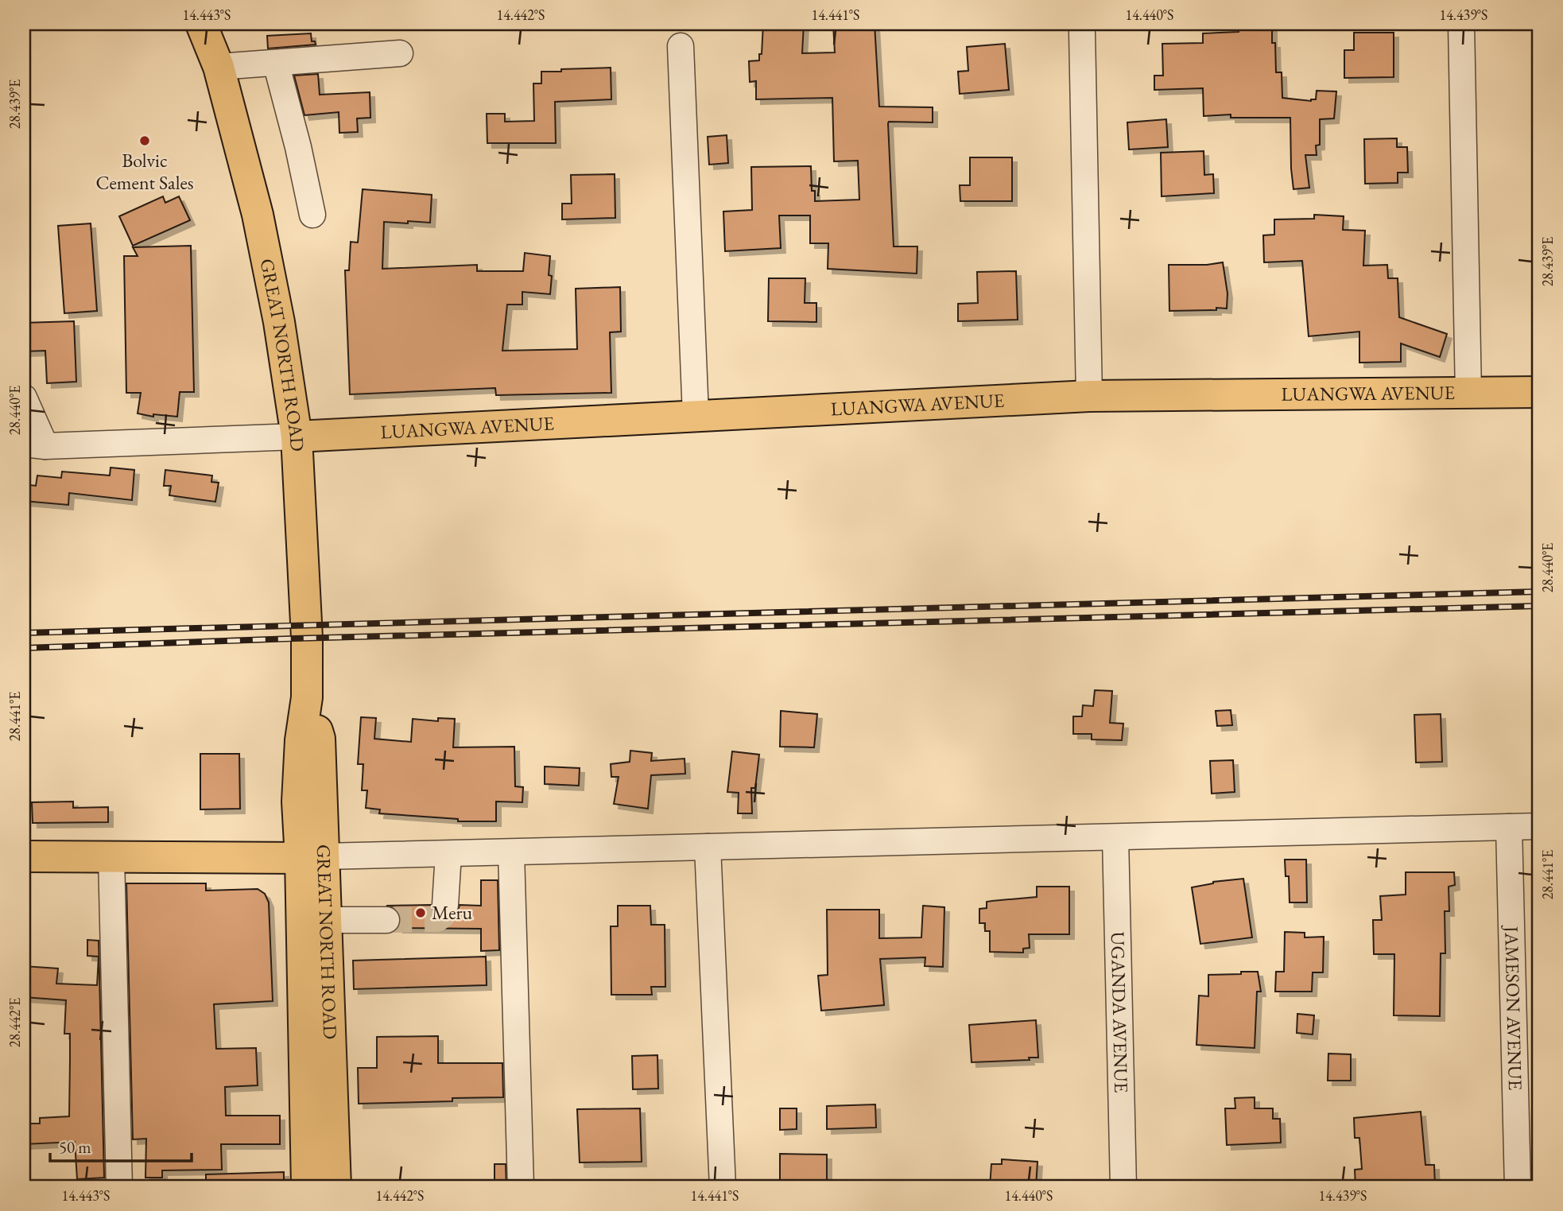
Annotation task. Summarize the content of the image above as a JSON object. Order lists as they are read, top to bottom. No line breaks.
{"streets":{"main road":["GREAT NORTH ROAD","LUANGWA AVENUE"],"street":["JAMESON AVENUE","UGANDA AVENUE"]},"crossings":[["GREAT NORTH ROAD","LUANGWA AVENUE"]],"places":["Bolvic Cement Sales","Meru"],"scale_bar":"50 m","coordinates":["14.443°S","14.442°S","14.441°S","14.440°S","14.439°S","28.439°E","28.440°E","28.441°E","28.442°E"]}
